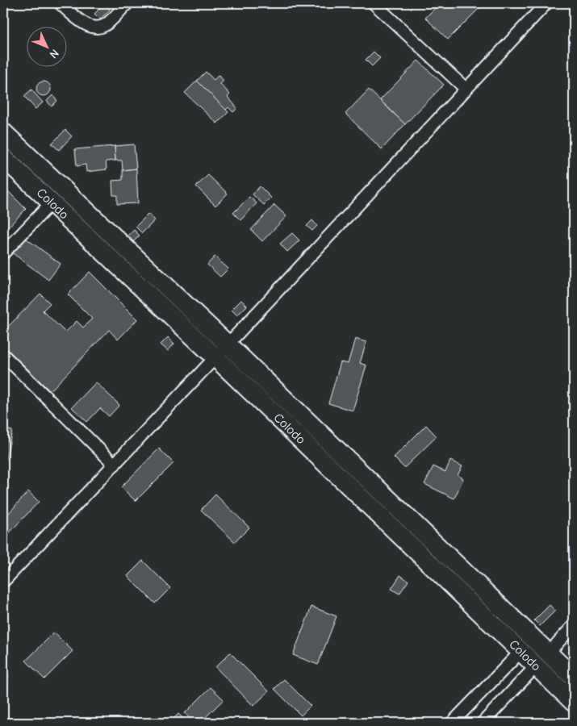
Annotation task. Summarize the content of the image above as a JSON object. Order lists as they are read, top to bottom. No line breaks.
{"streets":{"main road":["Colodo"]},"north":"bottom right"}
